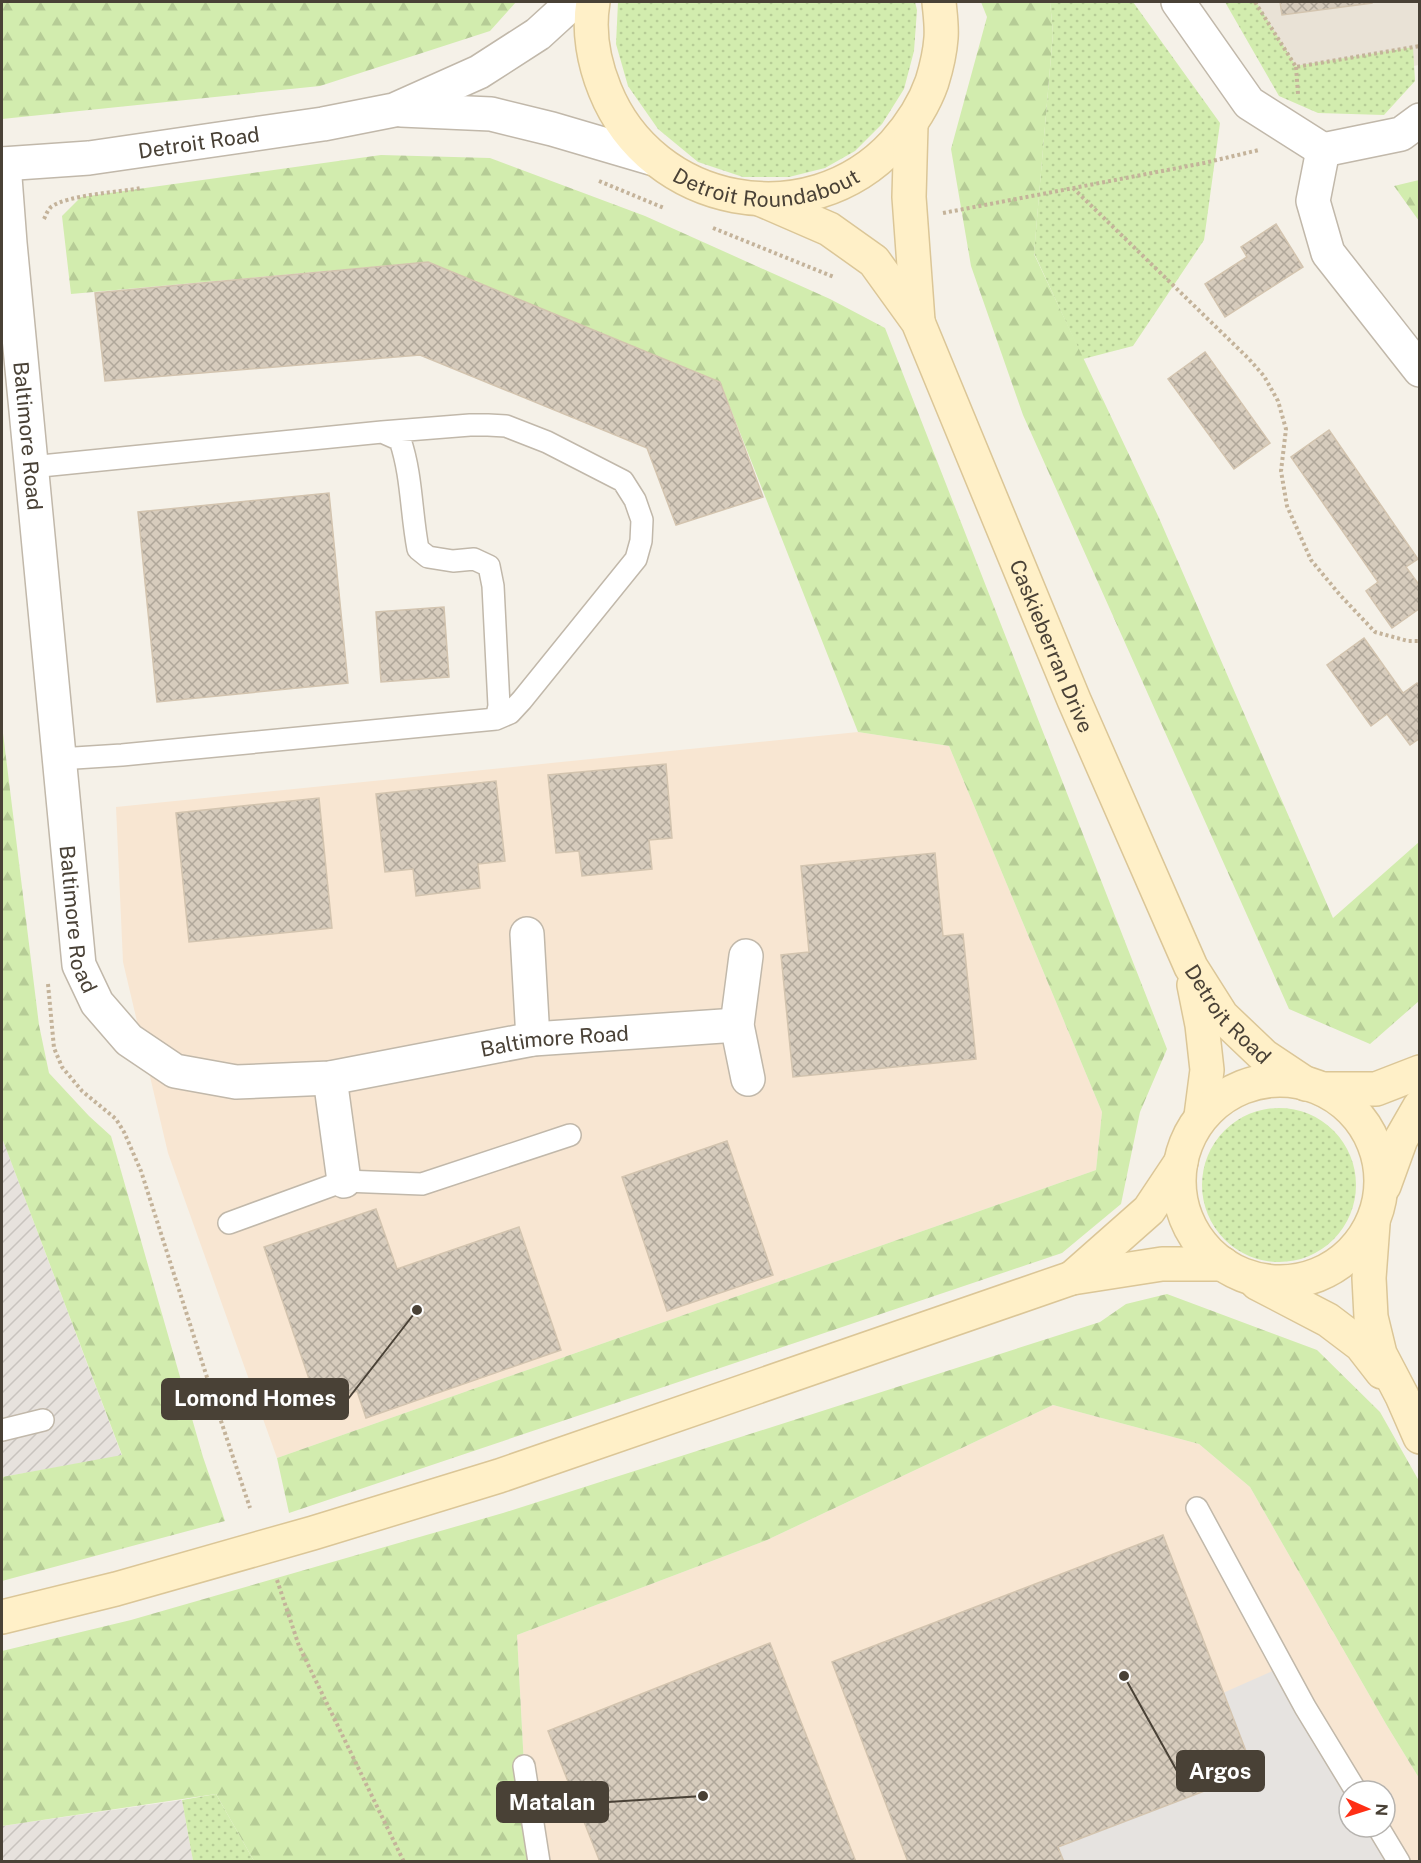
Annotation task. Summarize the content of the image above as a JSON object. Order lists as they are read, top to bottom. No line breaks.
{"streets":{"street":["Detroit Road","Detroit Roundabout","Baltimore Road","Caskieberran Drive"]},"crossings":[["Detroit Road","Detroit Roundabout"],["Detroit Road","Baltimore Road"],["Detroit Road","Caskieberran Drive"],["Detroit Roundabout","Caskieberran Drive"]],"places":["Lomond Homes","Argos","Matalan"],"north":"right"}
